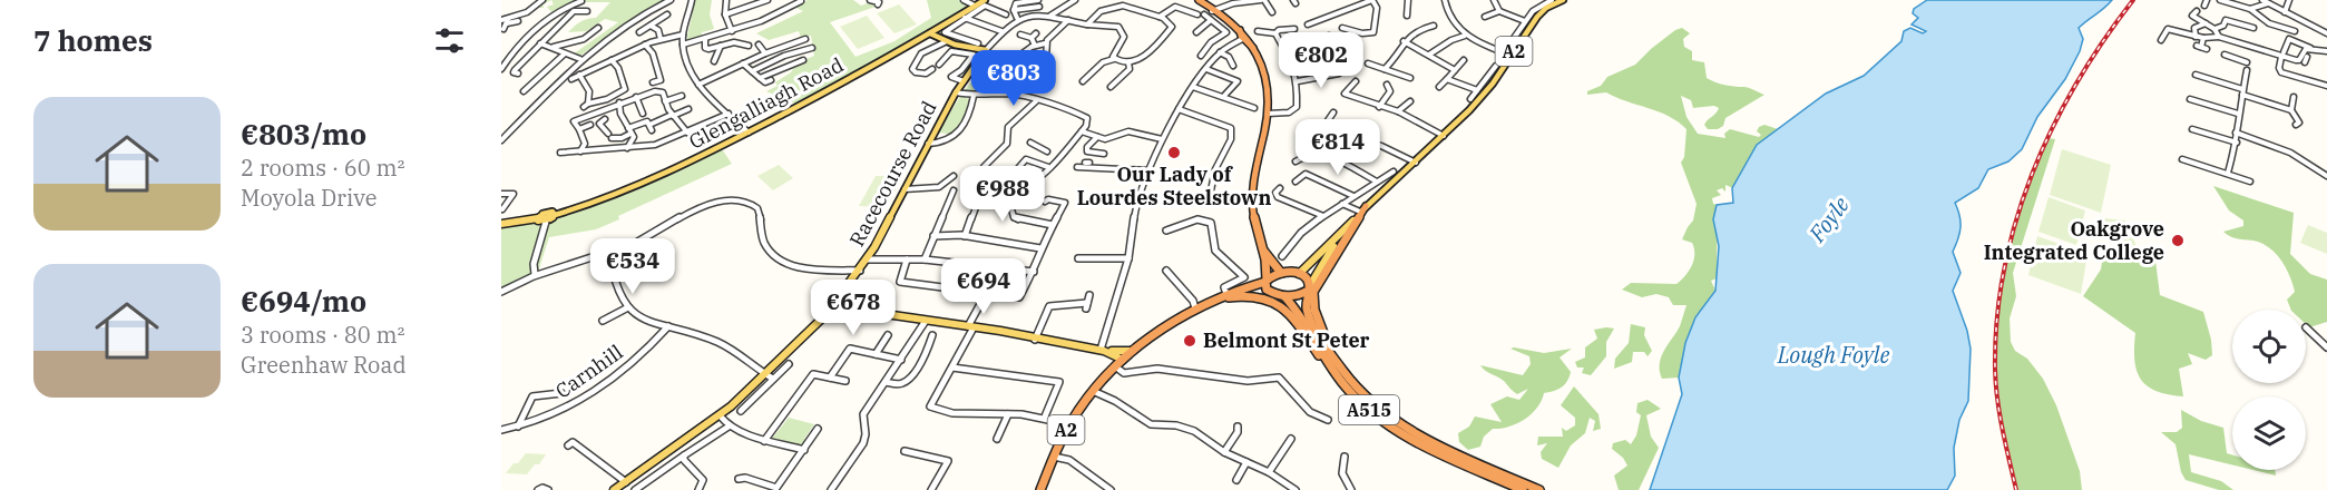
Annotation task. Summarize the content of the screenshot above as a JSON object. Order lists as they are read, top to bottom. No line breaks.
{"streets":{"highway":["A2","A515"],"main road":["Glengalliagh Road","Racecourse Road"],"street":["Carnhill"]},"crossings":[["A2","A515"]],"water":["Foyle","Lough Foyle"],"places":["Our Lady of Lourdes Steelstown","Oakgrove Integrated College","Belmont St Peter"],"page":{"heading":"7 homes","price":["€802","€803","€814","€988","€534","€694","€678"],"list":[{"name":"€803/mo","note":"2 rooms · 60 m² · Moyola Drive"},{"name":"€694/mo","note":"3 rooms · 80 m² · Greenhaw Road"}]}}
